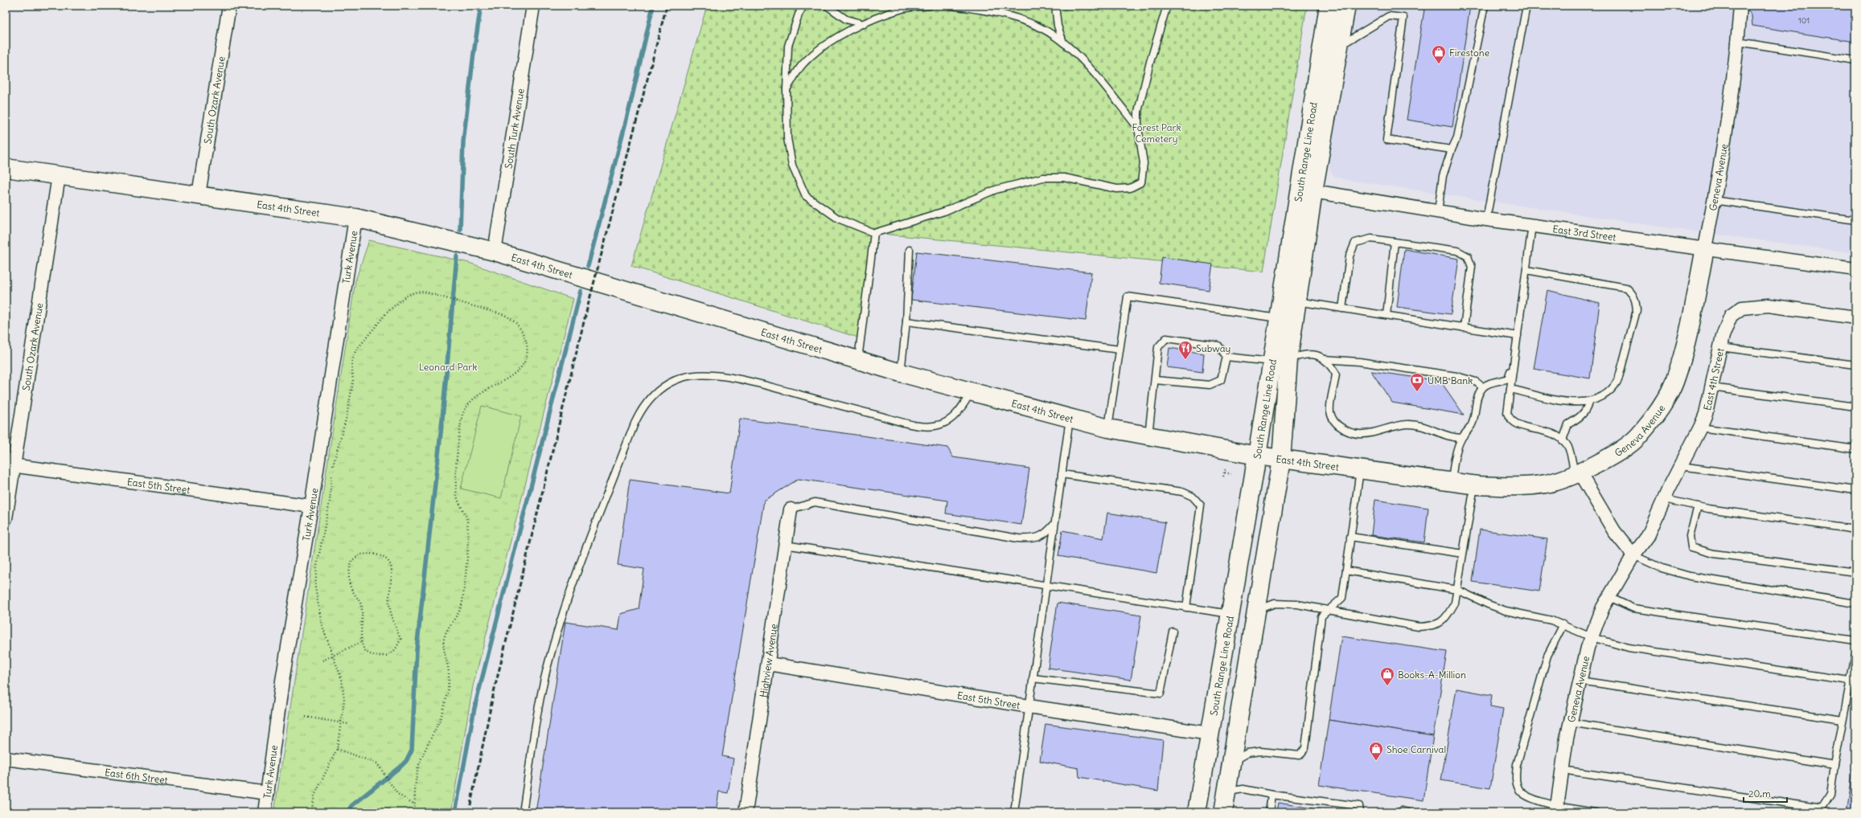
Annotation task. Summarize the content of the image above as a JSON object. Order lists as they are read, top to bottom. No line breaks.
{"streets":{"street":["South Ozark Avenue","South Turk Avenue","South Range Line Road","Geneva Avenue","East 4th Street","East 3rd Street","Turk Avenue","East 5th Street","Highview Avenue","East 6th Street"]},"crossings":[["South Ozark Avenue","East 4th Street"],["South Ozark Avenue","East 5th Street"],["South Turk Avenue","East 4th Street"],["South Range Line Road","East 4th Street"],["South Range Line Road","East 3rd Street"],["South Range Line Road","East 5th Street"],["Geneva Avenue","East 4th Street"],["Geneva Avenue","East 3rd Street"],["East 4th Street","Turk Avenue"],["Turk Avenue","East 5th Street"],["Turk Avenue","East 6th Street"],["East 5th Street","Highview Avenue"]],"parks":["Forest Park Cemetery","Leonard Park"],"places":{"shop":["Firestone","Books-A-Million","Shoe Carnival"],"restaurant":["Subway"],"bank":["UMB Bank"]},"house_numbers":["101"],"scale_bar":"20 m"}
